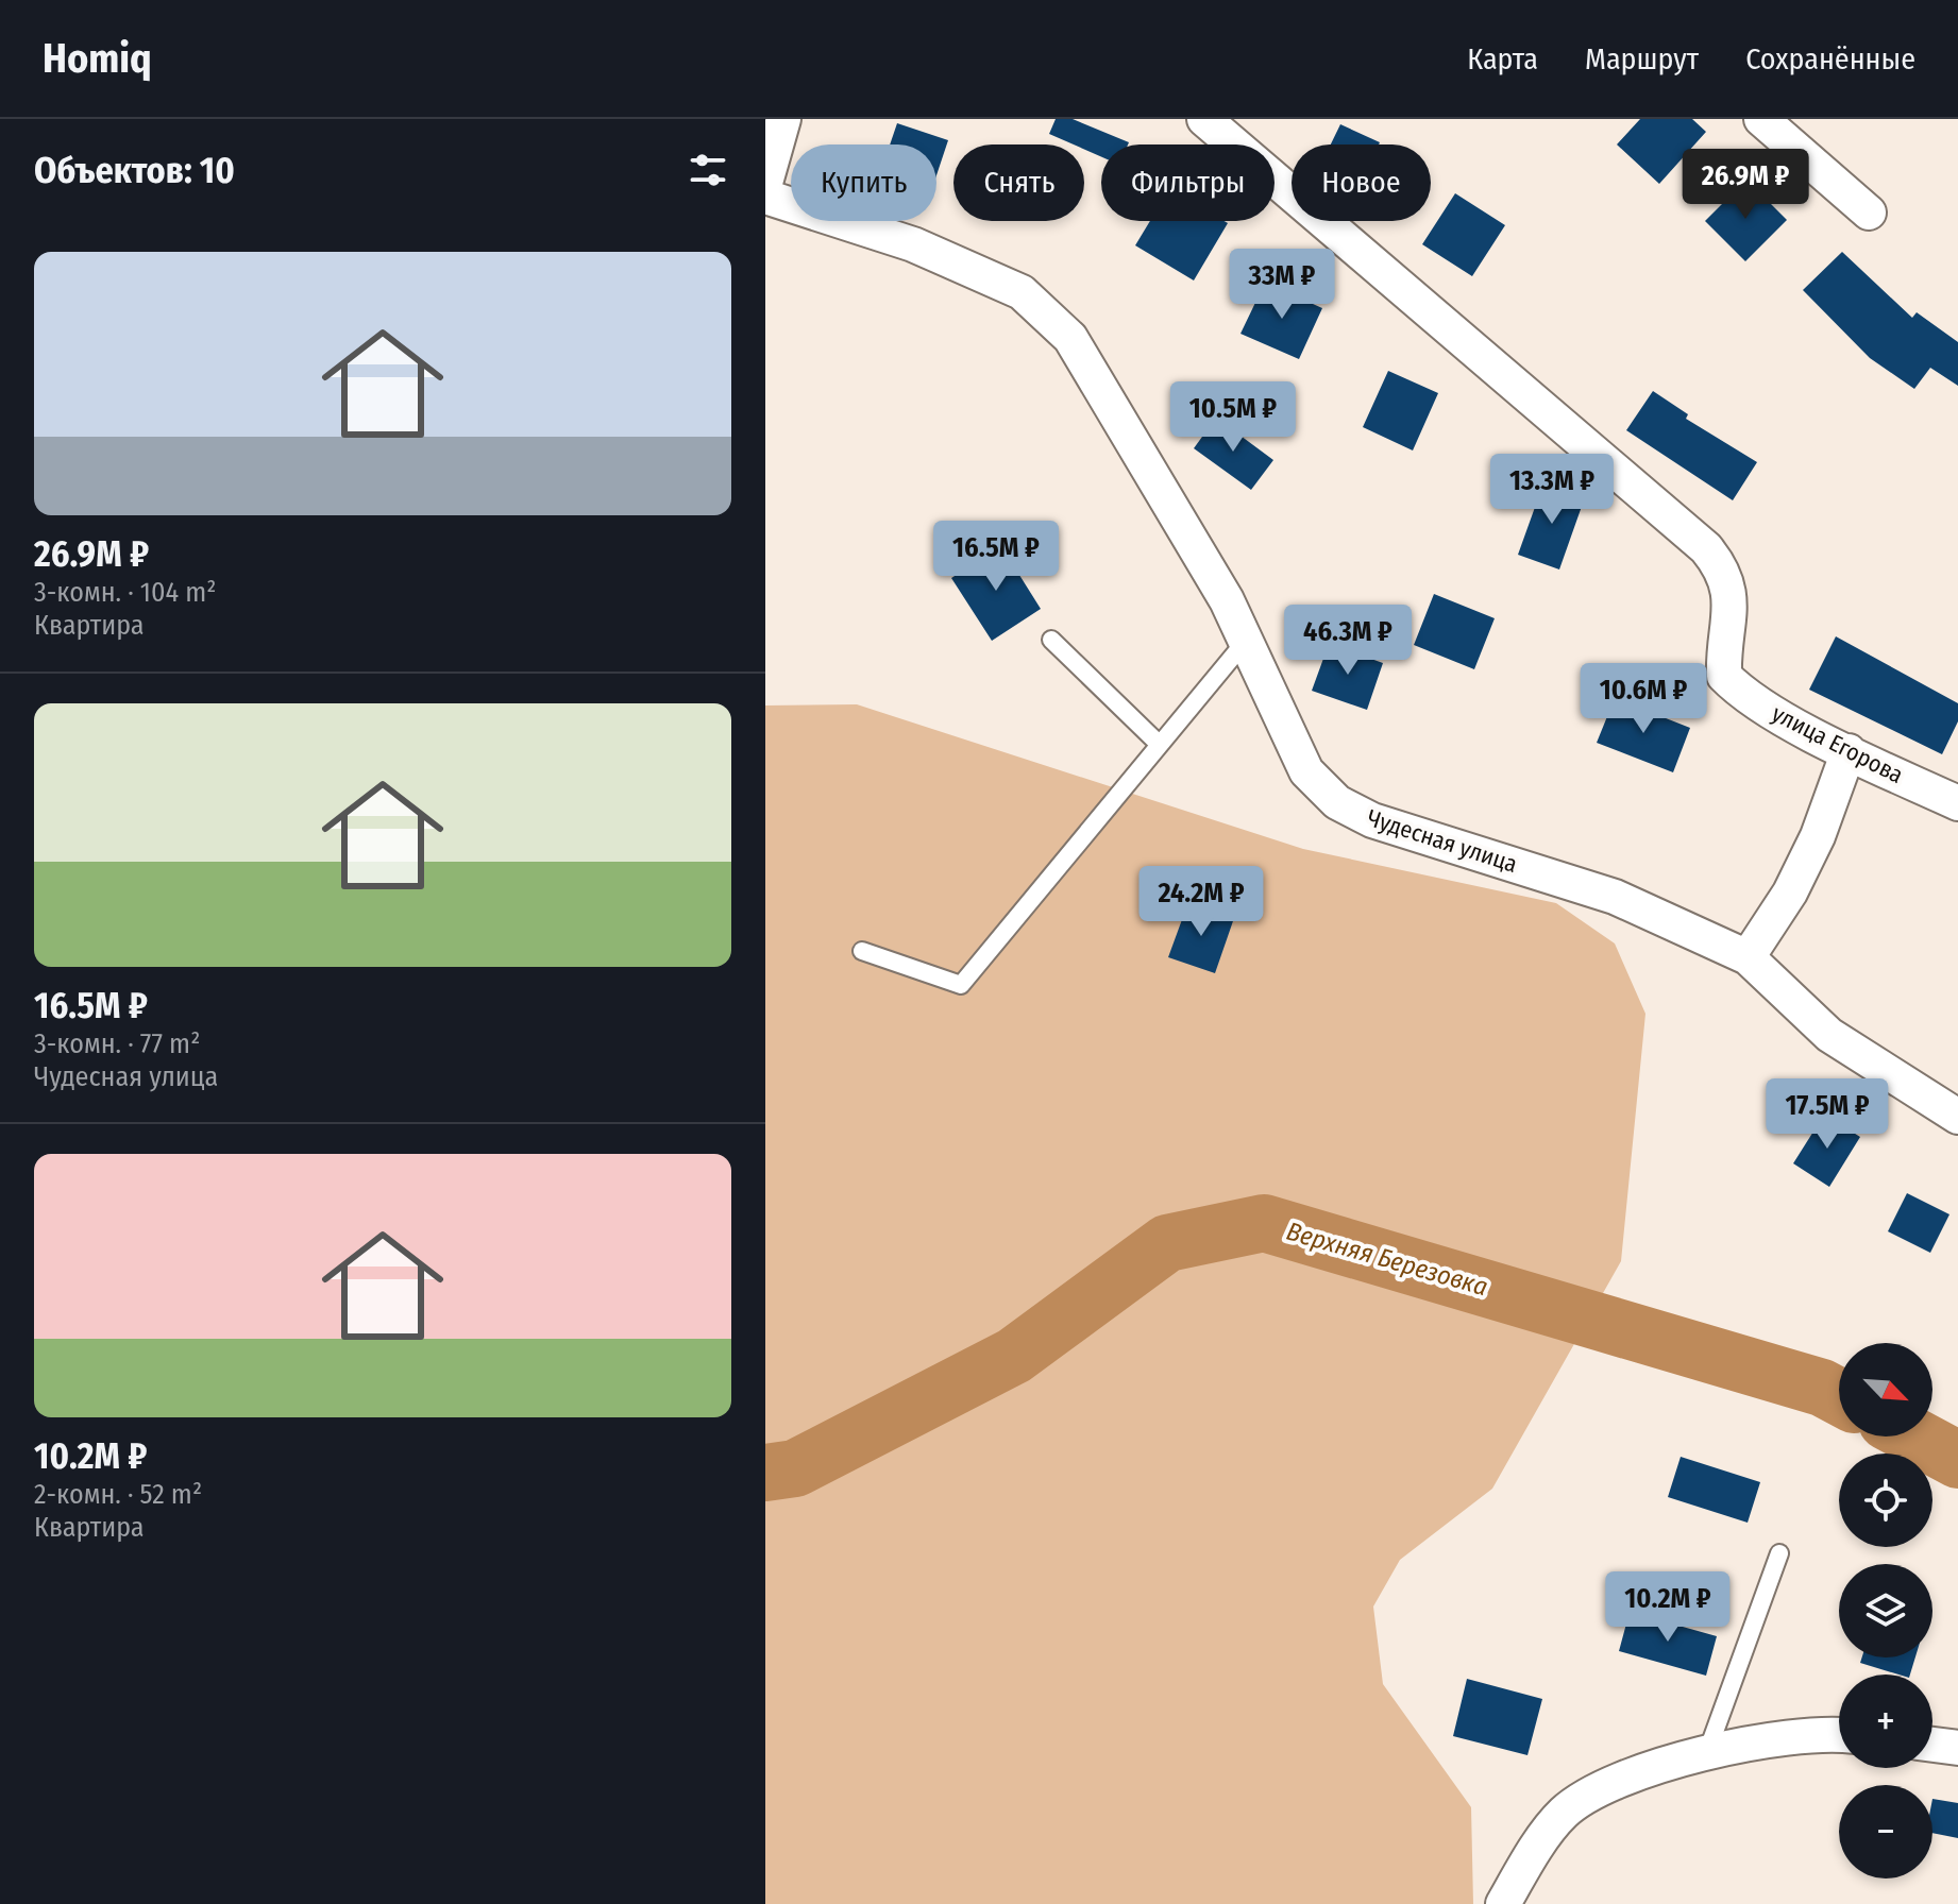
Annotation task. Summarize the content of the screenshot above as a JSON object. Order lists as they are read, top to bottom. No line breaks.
{"streets":{"street":["улица Егорова","Чудесная улица"]},"water":["Верхняя Березовка"],"north":"bottom right","page":{"header":"Homiq","nav":["Карта","Маршрут","Сохранённые"],"heading":"Объектов: 10","chip":["Купить","Снять","Фильтры","Новое"],"price":["26.9M ₽","33M ₽","10.5M ₽","13.3M ₽","16.5M ₽","46.3M ₽","10.6M ₽","24.2M ₽","17.5M ₽","10.2M ₽"],"list":[{"name":"26.9M ₽","note":"3-комн. · 104 m² · Квартира"},{"name":"16.5M ₽","note":"3-комн. · 77 m² · Чудесная улица"},{"name":"10.2M ₽","note":"2-комн. · 52 m² · Квартира"}],"map_buttons":["+","−"]}}
